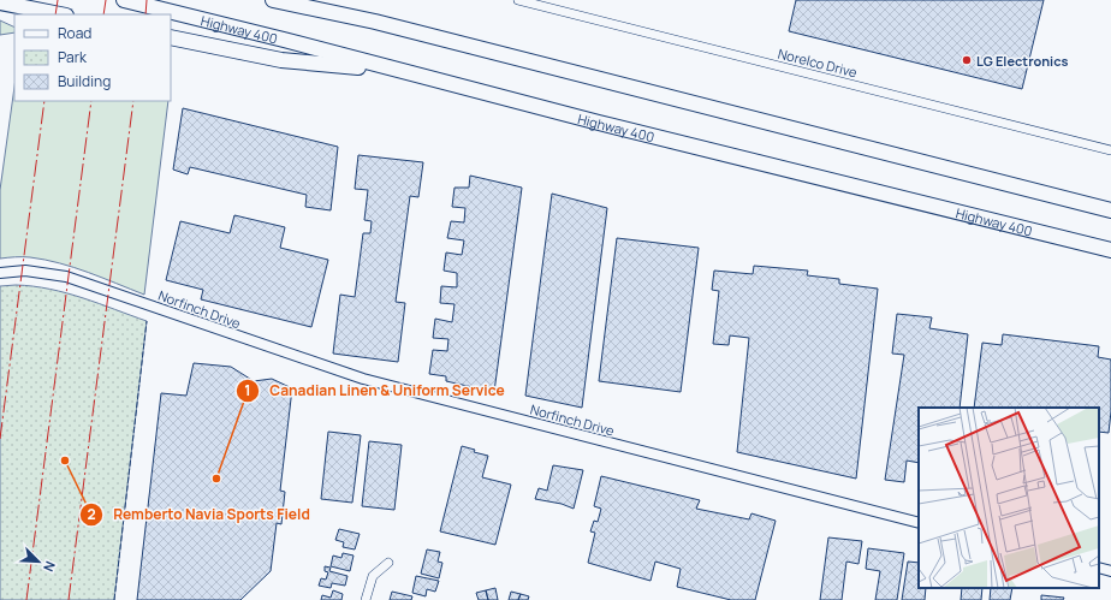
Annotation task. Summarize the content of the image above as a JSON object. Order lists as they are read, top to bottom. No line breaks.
{"streets":{"highway":["Highway 400"],"street":["Norelco Drive","Norfinch Drive"]},"places":["LG Electronics","Remberto Navia Sports Field","Canadian Linen & Uniform Service"],"legend":["Road","Park","Building"],"north":"bottom right"}
